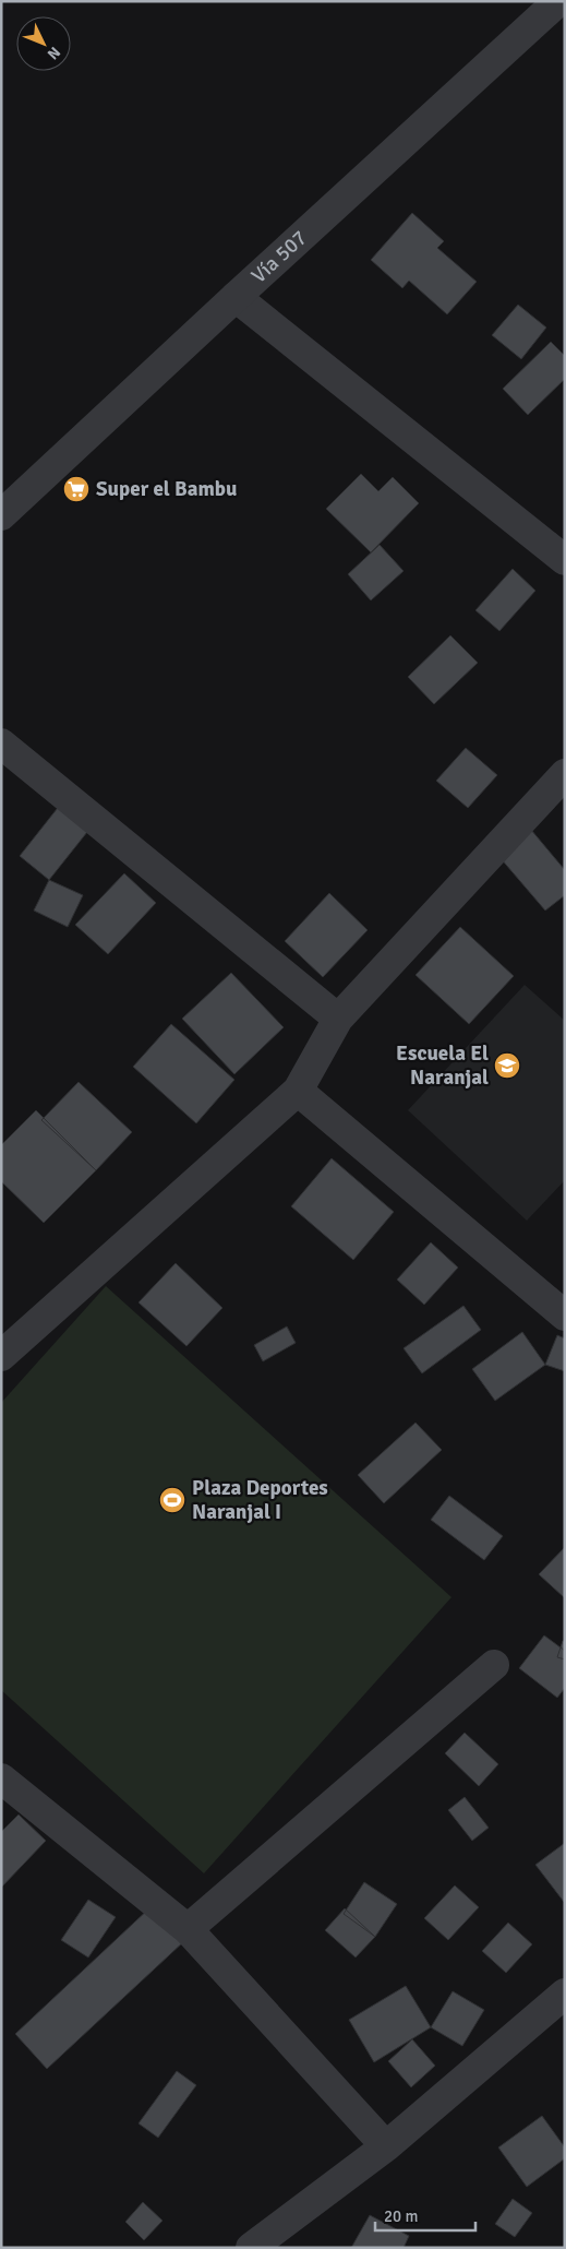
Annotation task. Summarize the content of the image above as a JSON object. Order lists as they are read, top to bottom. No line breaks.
{"streets":{"street":["Vía 507"]},"places":{"supermarket":["Super el Bambu"],"school or university":["Escuela El Naranjal"],"sports":["Plaza Deportes Naranjal I"]},"scale_bar":"20 m","north":"bottom right"}
